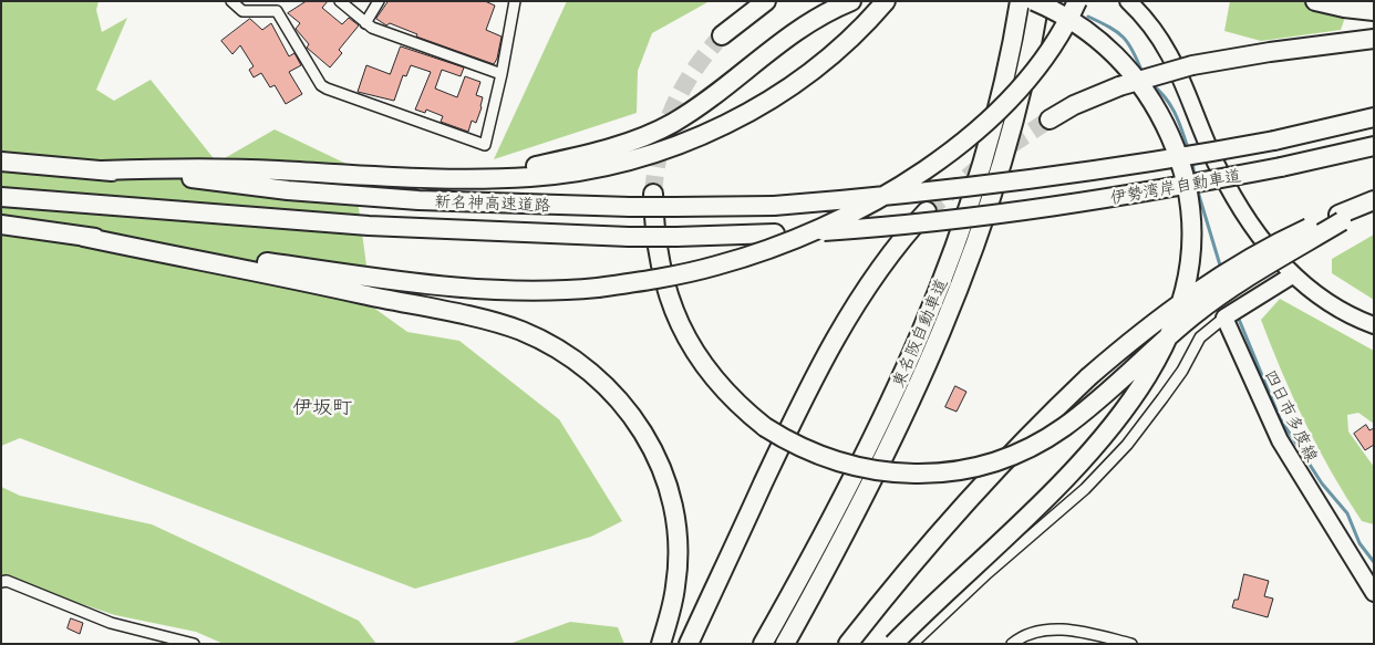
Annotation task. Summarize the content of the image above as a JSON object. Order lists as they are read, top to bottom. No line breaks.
{"streets":{"highway":["伊勢湾岸自動車道","新名神高速道路","東名阪自動車道"],"main road":["四日市多度線"]},"crossings":[["伊勢湾岸自動車道","新名神高速道路"]],"districts":["伊坂町"]}
